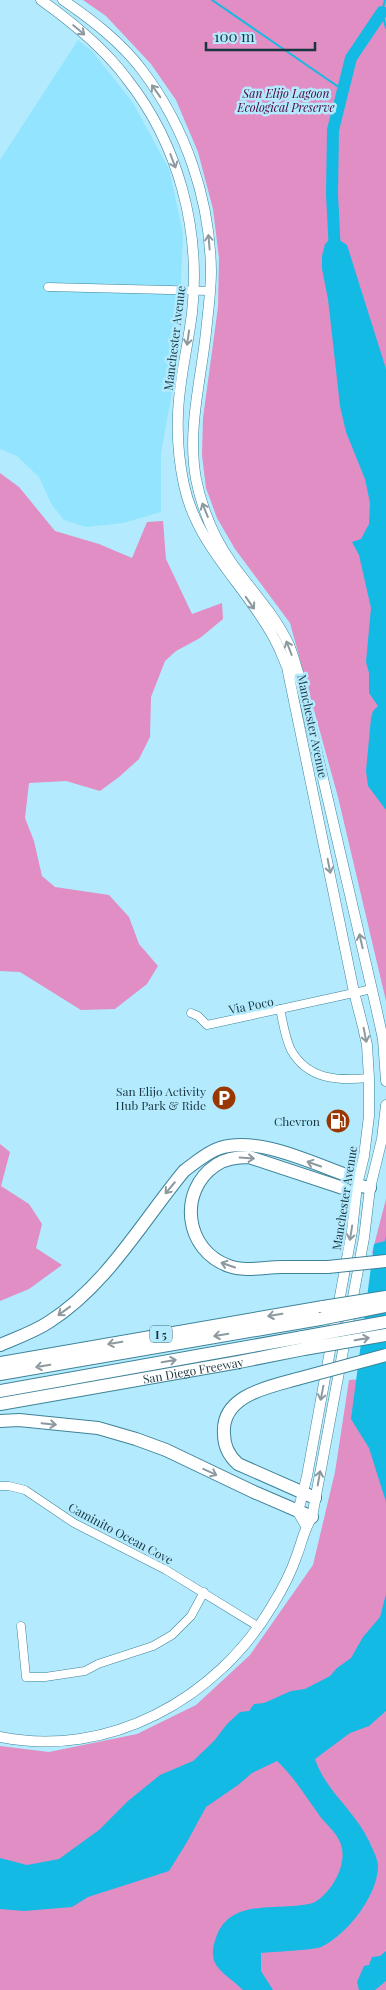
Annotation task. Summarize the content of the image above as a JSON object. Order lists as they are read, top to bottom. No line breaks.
{"streets":{"highway":["I 5","San Diego Freeway"],"main road":["Manchester Avenue"],"street":["Via Poco","Caminito Ocean Cove"]},"crossings":[["Manchester Avenue","Via Poco"],["Manchester Avenue","Caminito Ocean Cove"]],"parks":["San Elijo Lagoon Ecological Preserve"],"places":{"parking":["San Elijo Activity Hub Park & Ride"],"fuel station":["Chevron"]},"scale_bar":"100 m"}
